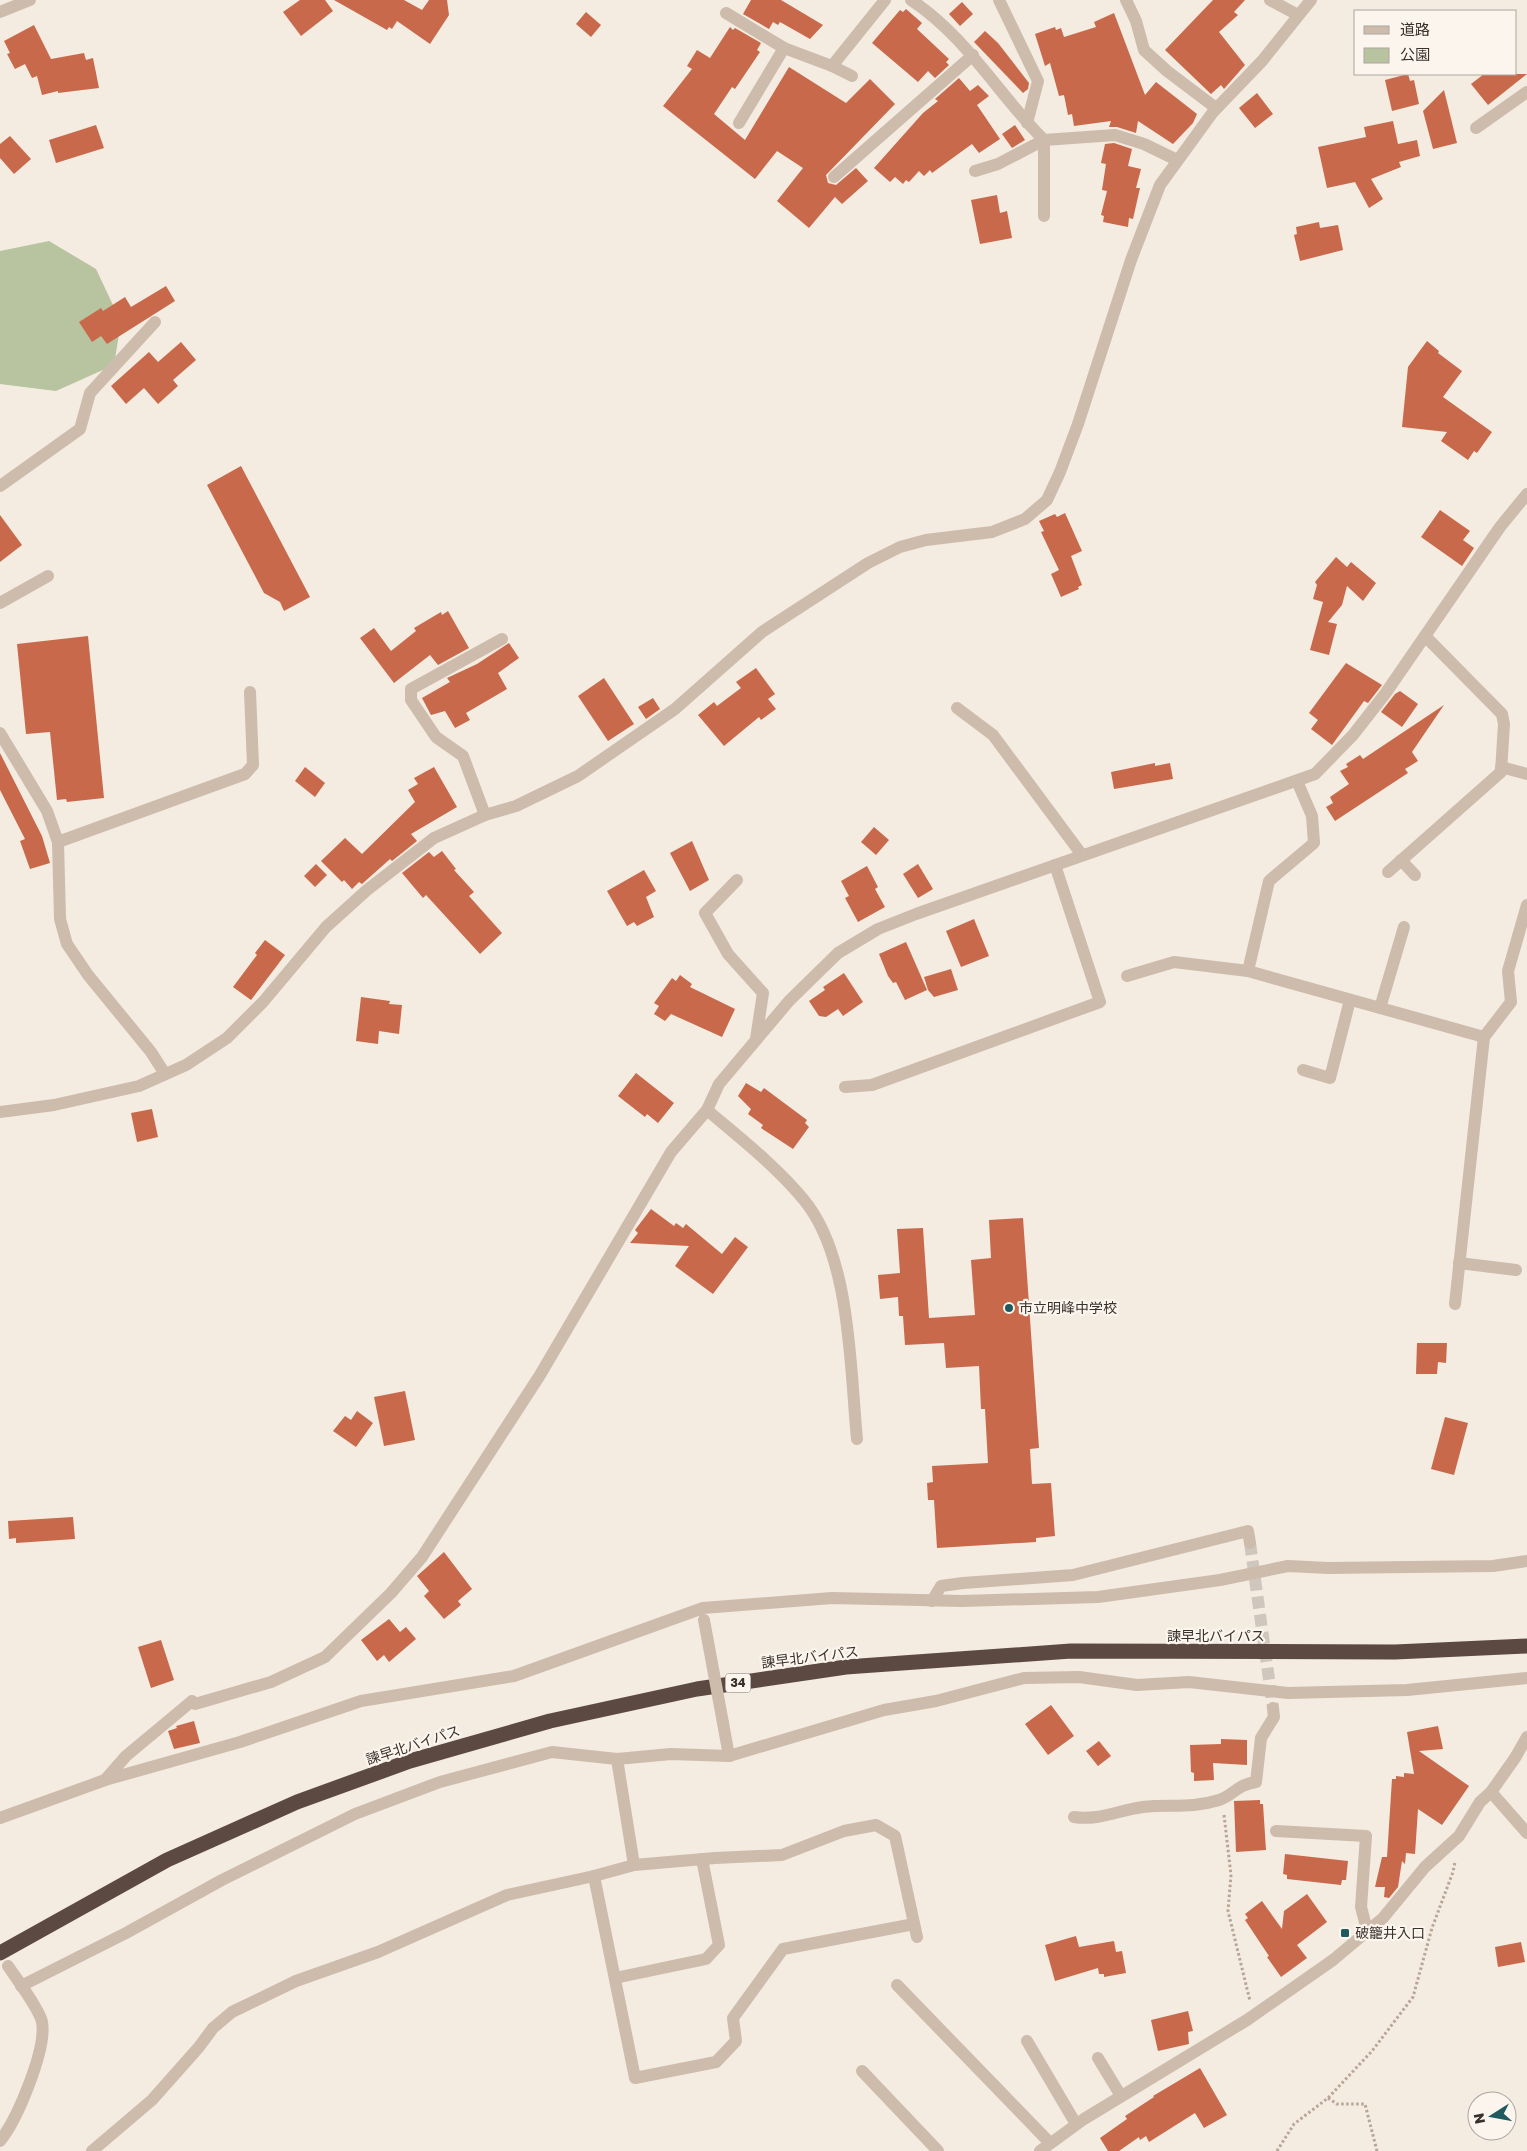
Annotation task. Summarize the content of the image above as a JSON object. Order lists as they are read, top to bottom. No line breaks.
{"streets":{"highway":["諫早北バイパス","34"]},"places":{"other":["市立明峰中学校"],"transit":["破籠井入口"]},"legend":["道路","公園"],"north":"left"}
